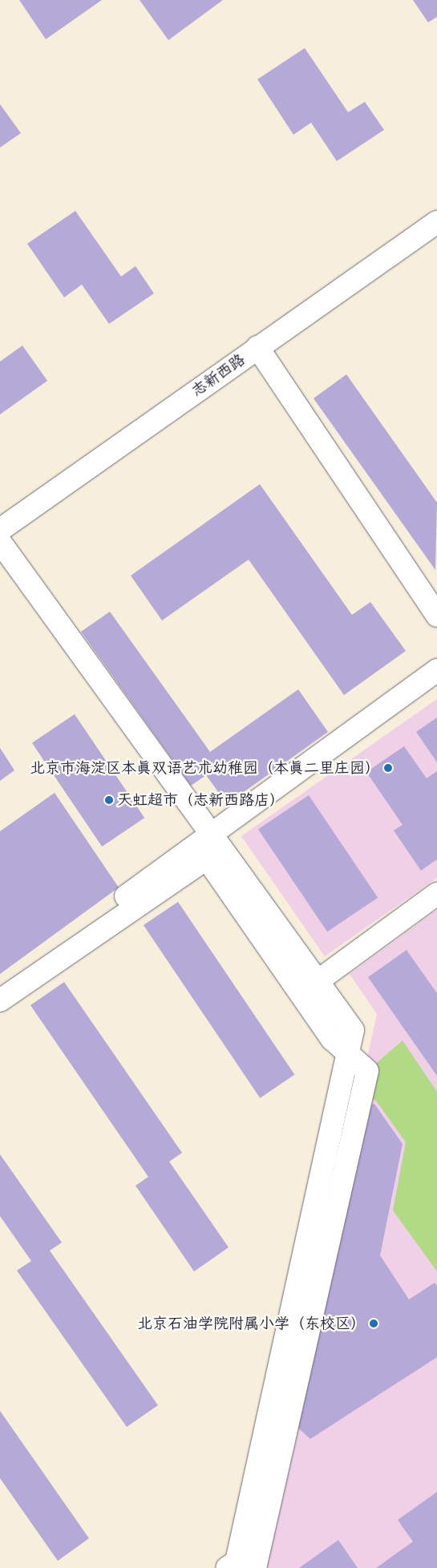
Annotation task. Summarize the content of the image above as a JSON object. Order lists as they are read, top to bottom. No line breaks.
{"streets":{"street":["志新西路"]},"places":["北京市海淀区本真双语艺术幼稚园（本真二里庄园）","天虹超市（志新西路店）","北京石油学院附属小学（东校区）"]}
